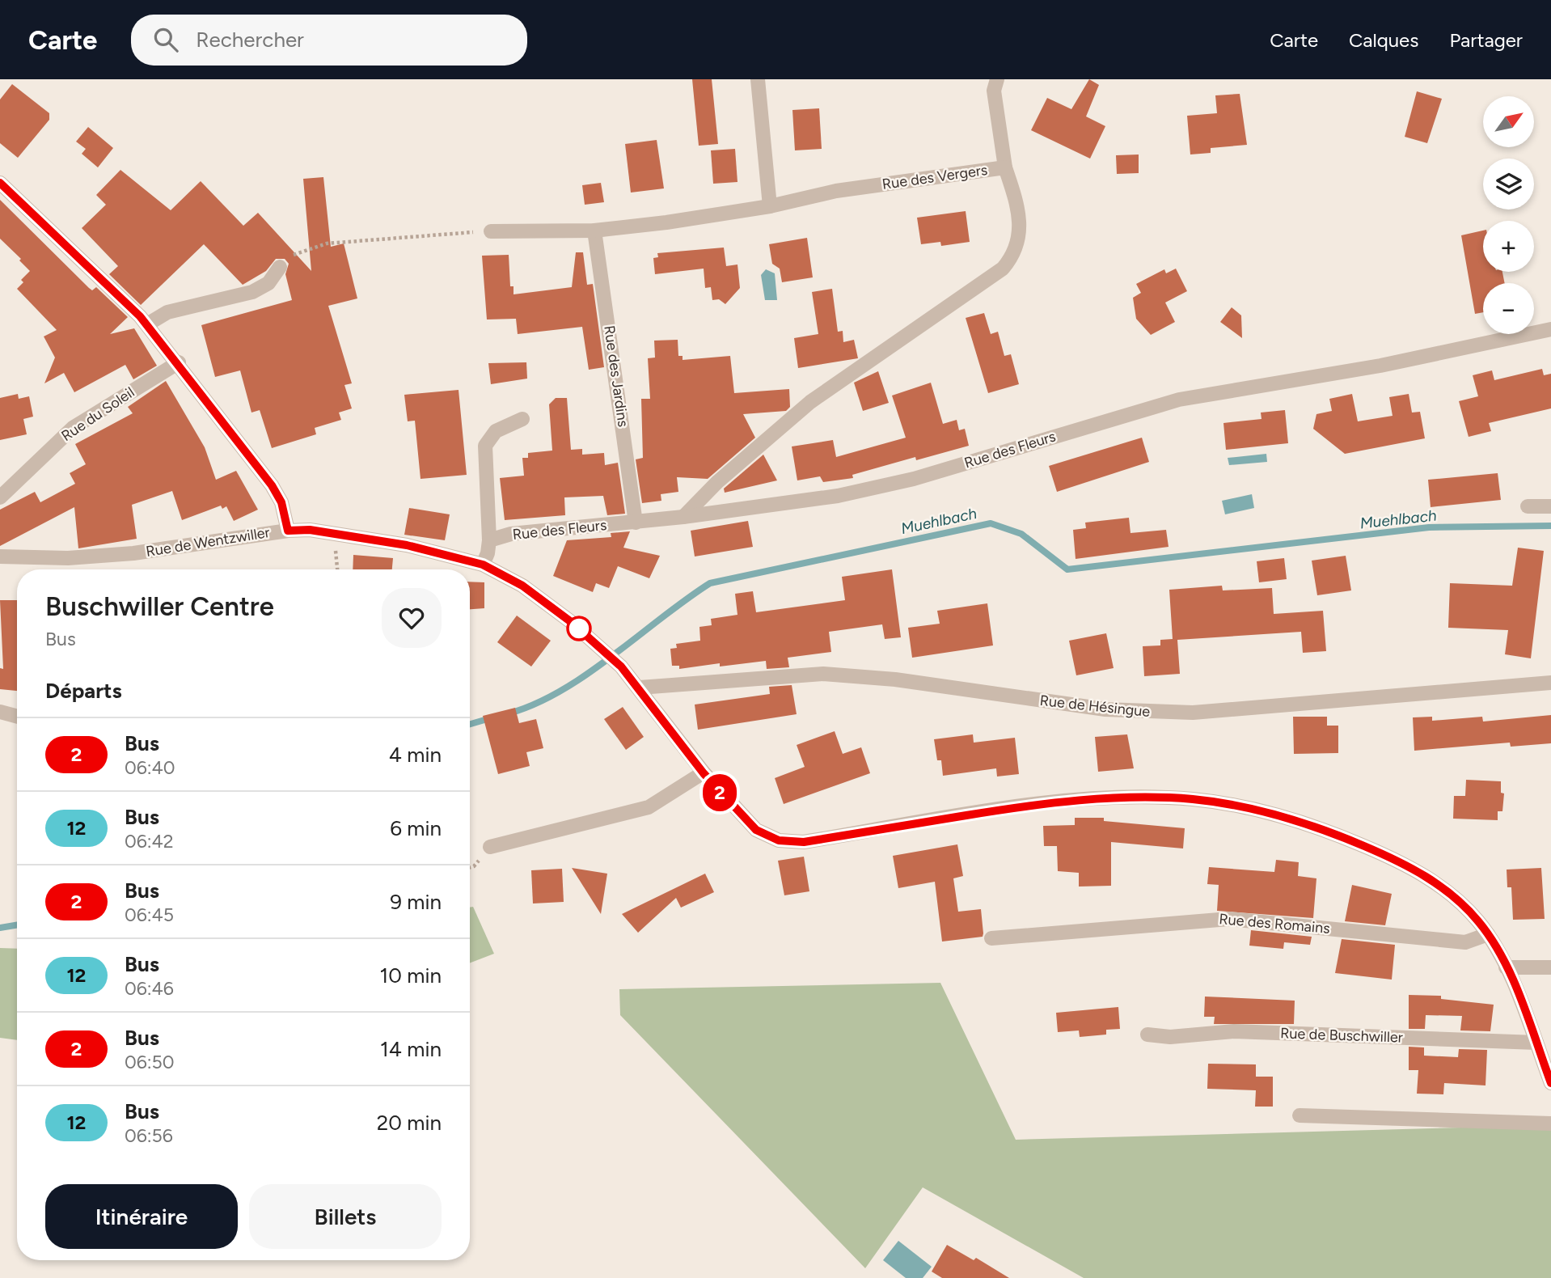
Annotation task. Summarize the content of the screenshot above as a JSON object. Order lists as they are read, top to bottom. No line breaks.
{"streets":{"street":["Rue des Vergers","Rue des Jardins","Rue du Soleil","Rue des Fleurs","Rue de Wentzwiller","Rue de Hésingue","Rue des Romains","Rue de Buschwiller"]},"crossings":[["Rue des Vergers","Rue des Jardins"],["Rue des Vergers","Rue des Fleurs"],["Rue des Jardins","Rue des Fleurs"],["Rue de Wentzwiller","Rue de Hésingue"],["Rue de Wentzwiller","Rue des Romains"],["Rue de Wentzwiller","Rue de Buschwiller"]],"water":["Muehlbach"],"lines":["bus line 2"],"north":"top right","page":{"header":"Carte","search":"Rechercher","nav":["Carte","Calques","Partager"],"on_map":"2","map_buttons":["+","−"],"heading":[["Buschwiller Centre","Bus"],"Départs"],"list":[{"mark":"2","name":"Bus","note":"06:40","value":"4 min"},{"mark":"12","name":"Bus","note":"06:42","value":"6 min"},{"mark":"2","name":"Bus","note":"06:45","value":"9 min"},{"mark":"12","name":"Bus","note":"06:46","value":"10 min"},{"mark":"2","name":"Bus","note":"06:50","value":"14 min"},{"mark":"12","name":"Bus","note":"06:56","value":"20 min"}],"buttons":["Itinéraire","Billets"]}}
